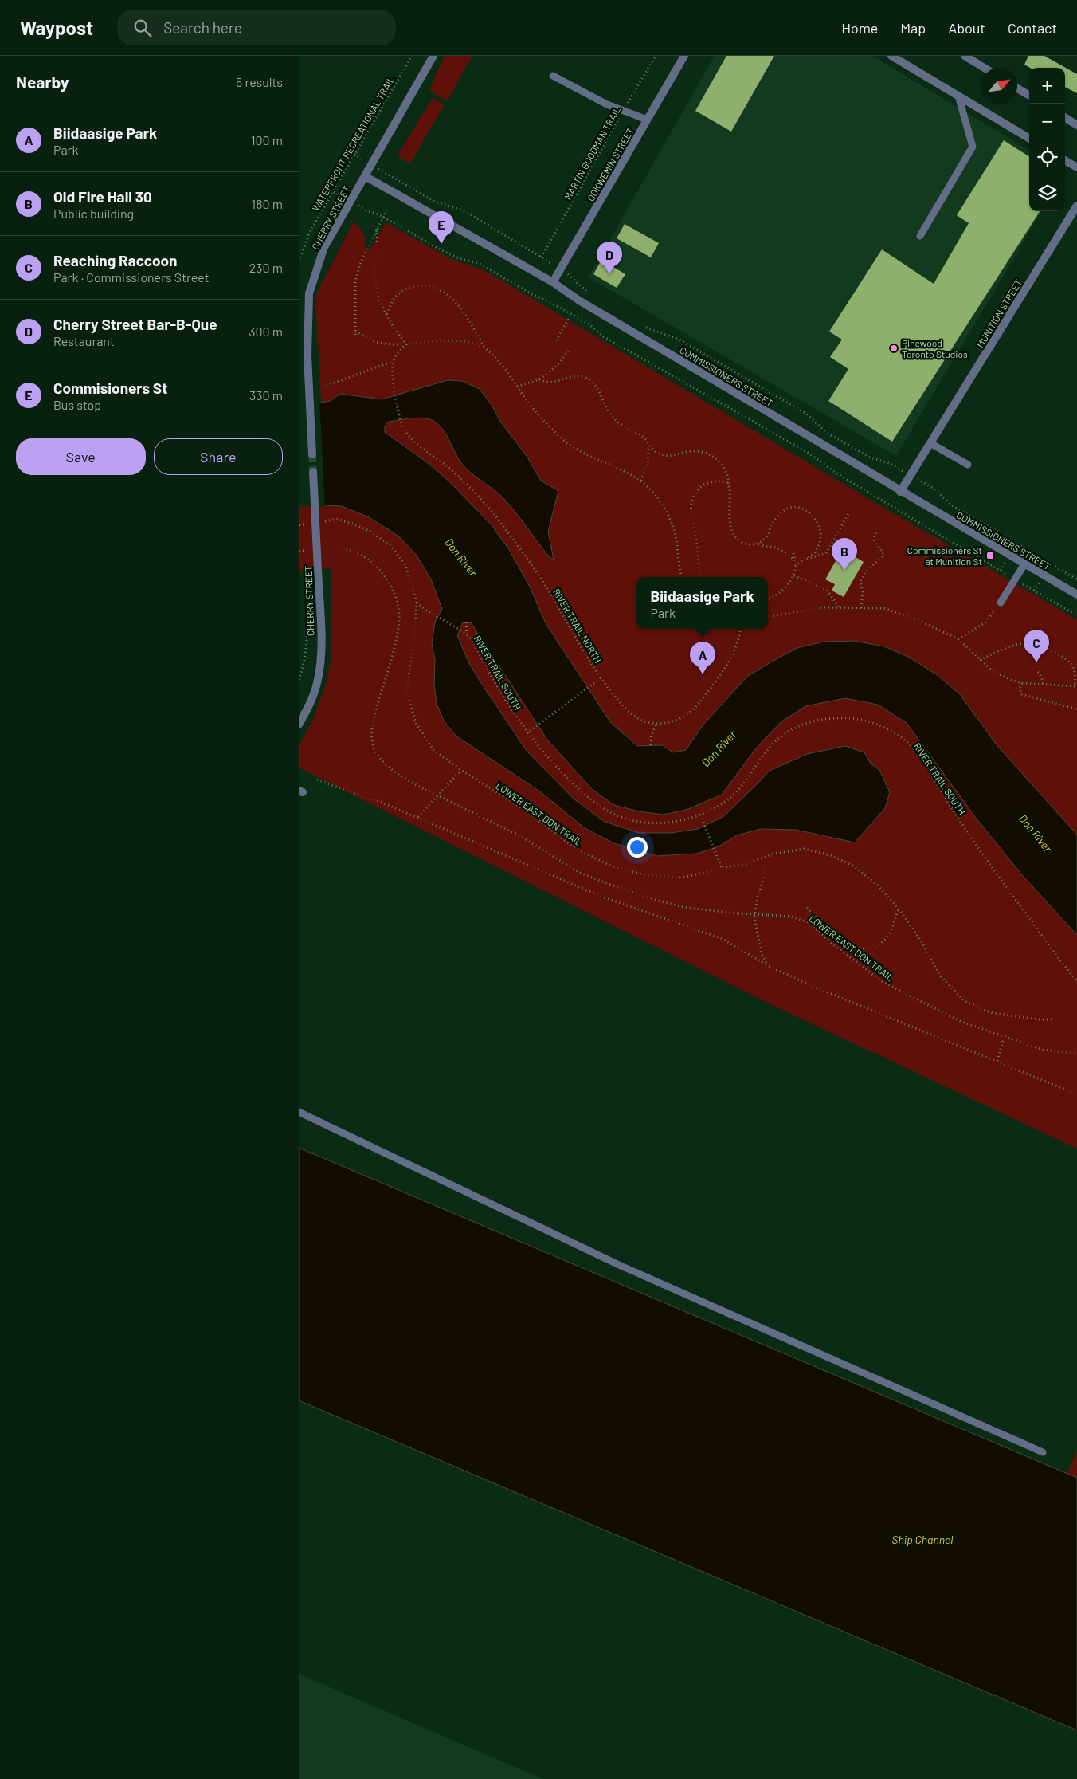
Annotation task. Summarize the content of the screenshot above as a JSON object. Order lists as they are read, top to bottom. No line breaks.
{"streets":{"street":["OOKWEMIN STREET","CHERRY STREET","MUNITION STREET","COMMISSIONERS STREET"],"path":["WATERFRONT RECREATIONAL TRAIL","MARTIN GOODMAN TRAIL","RIVER TRAIL NORTH","RIVER TRAIL SOUTH","LOWER EAST DON TRAIL"]},"crossings":[["MARTIN GOODMAN TRAIL","CHERRY STREET"],["OOKWEMIN STREET","COMMISSIONERS STREET"],["CHERRY STREET","COMMISSIONERS STREET"],["MUNITION STREET","COMMISSIONERS STREET"],["RIVER TRAIL SOUTH","LOWER EAST DON TRAIL"]],"water":["Don River","Ship Channel"],"places":{"other":["Pinewood Toronto Studios"],"transit":["Commissioners St at Munition St"]},"north":"top right","page":{"header":"Waypost","search":"Search here","nav":["Home","Map","About","Contact"],"heading":["Nearby","5 results"],"map_buttons":["+","−"],"list":[{"mark":"A","name":"Biidaasige Park","note":"Park","value":"100 m"},{"mark":"B","name":"Old Fire Hall 30","note":"Public building","value":"180 m"},{"mark":"C","name":"Reaching Raccoon","note":"Park · Commissioners Street","value":"230 m"},{"mark":"D","name":"Cherry Street Bar-B-Que","note":"Restaurant","value":"300 m"},{"mark":"E","name":"Commisioners St","note":"Bus stop","value":"330 m"}],"pins":["E","D","B","C","A"],"buttons":["Save","Share"],"popup":["Biidaasige Park","Park"]}}
